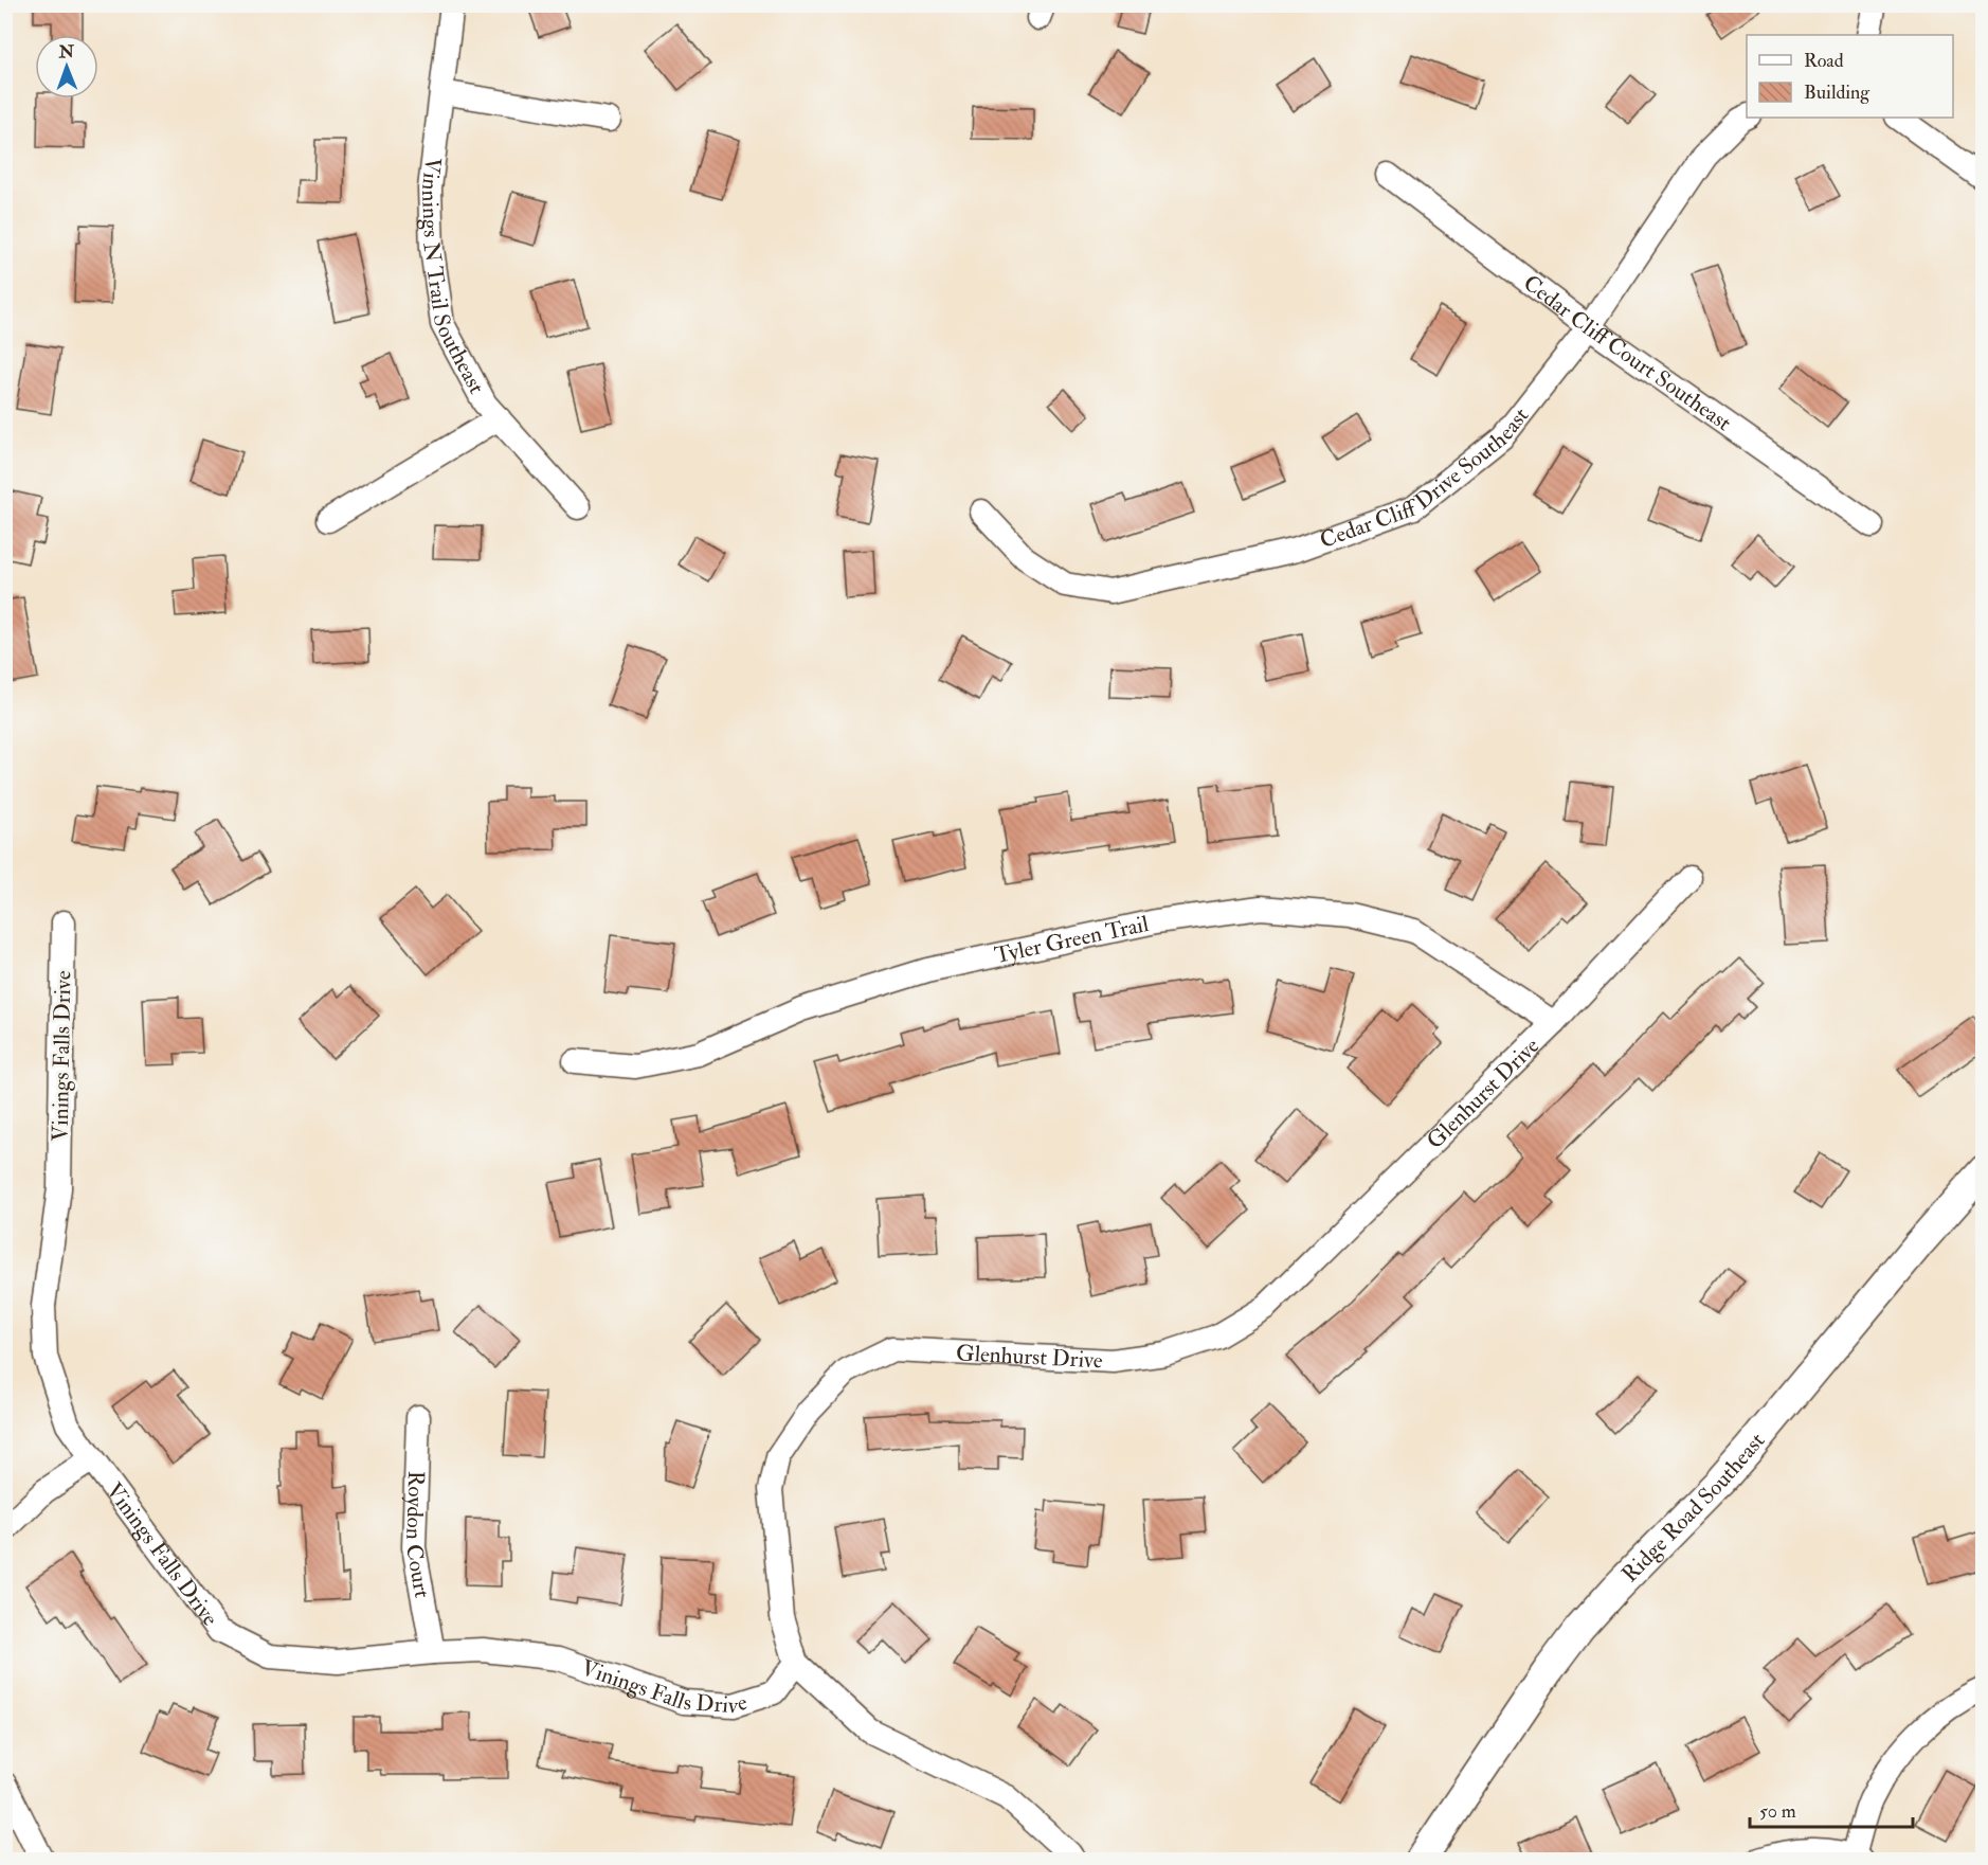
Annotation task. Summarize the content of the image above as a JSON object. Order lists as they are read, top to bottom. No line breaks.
{"streets":{"street":["Vinnings N Trail Southeast","Cedar Cliff Court Southeast","Cedar Cliff Drive Southeast","Tyler Green Trail","Vinings Falls Drive","Glenhurst Drive","Ridge Road Southeast","Roydon Court"]},"crossings":[["Cedar Cliff Court Southeast","Cedar Cliff Drive Southeast"],["Tyler Green Trail","Glenhurst Drive"],["Vinings Falls Drive","Glenhurst Drive"],["Vinings Falls Drive","Roydon Court"]],"legend":["Road","Building"],"scale_bar":"50 m","north":"top"}
